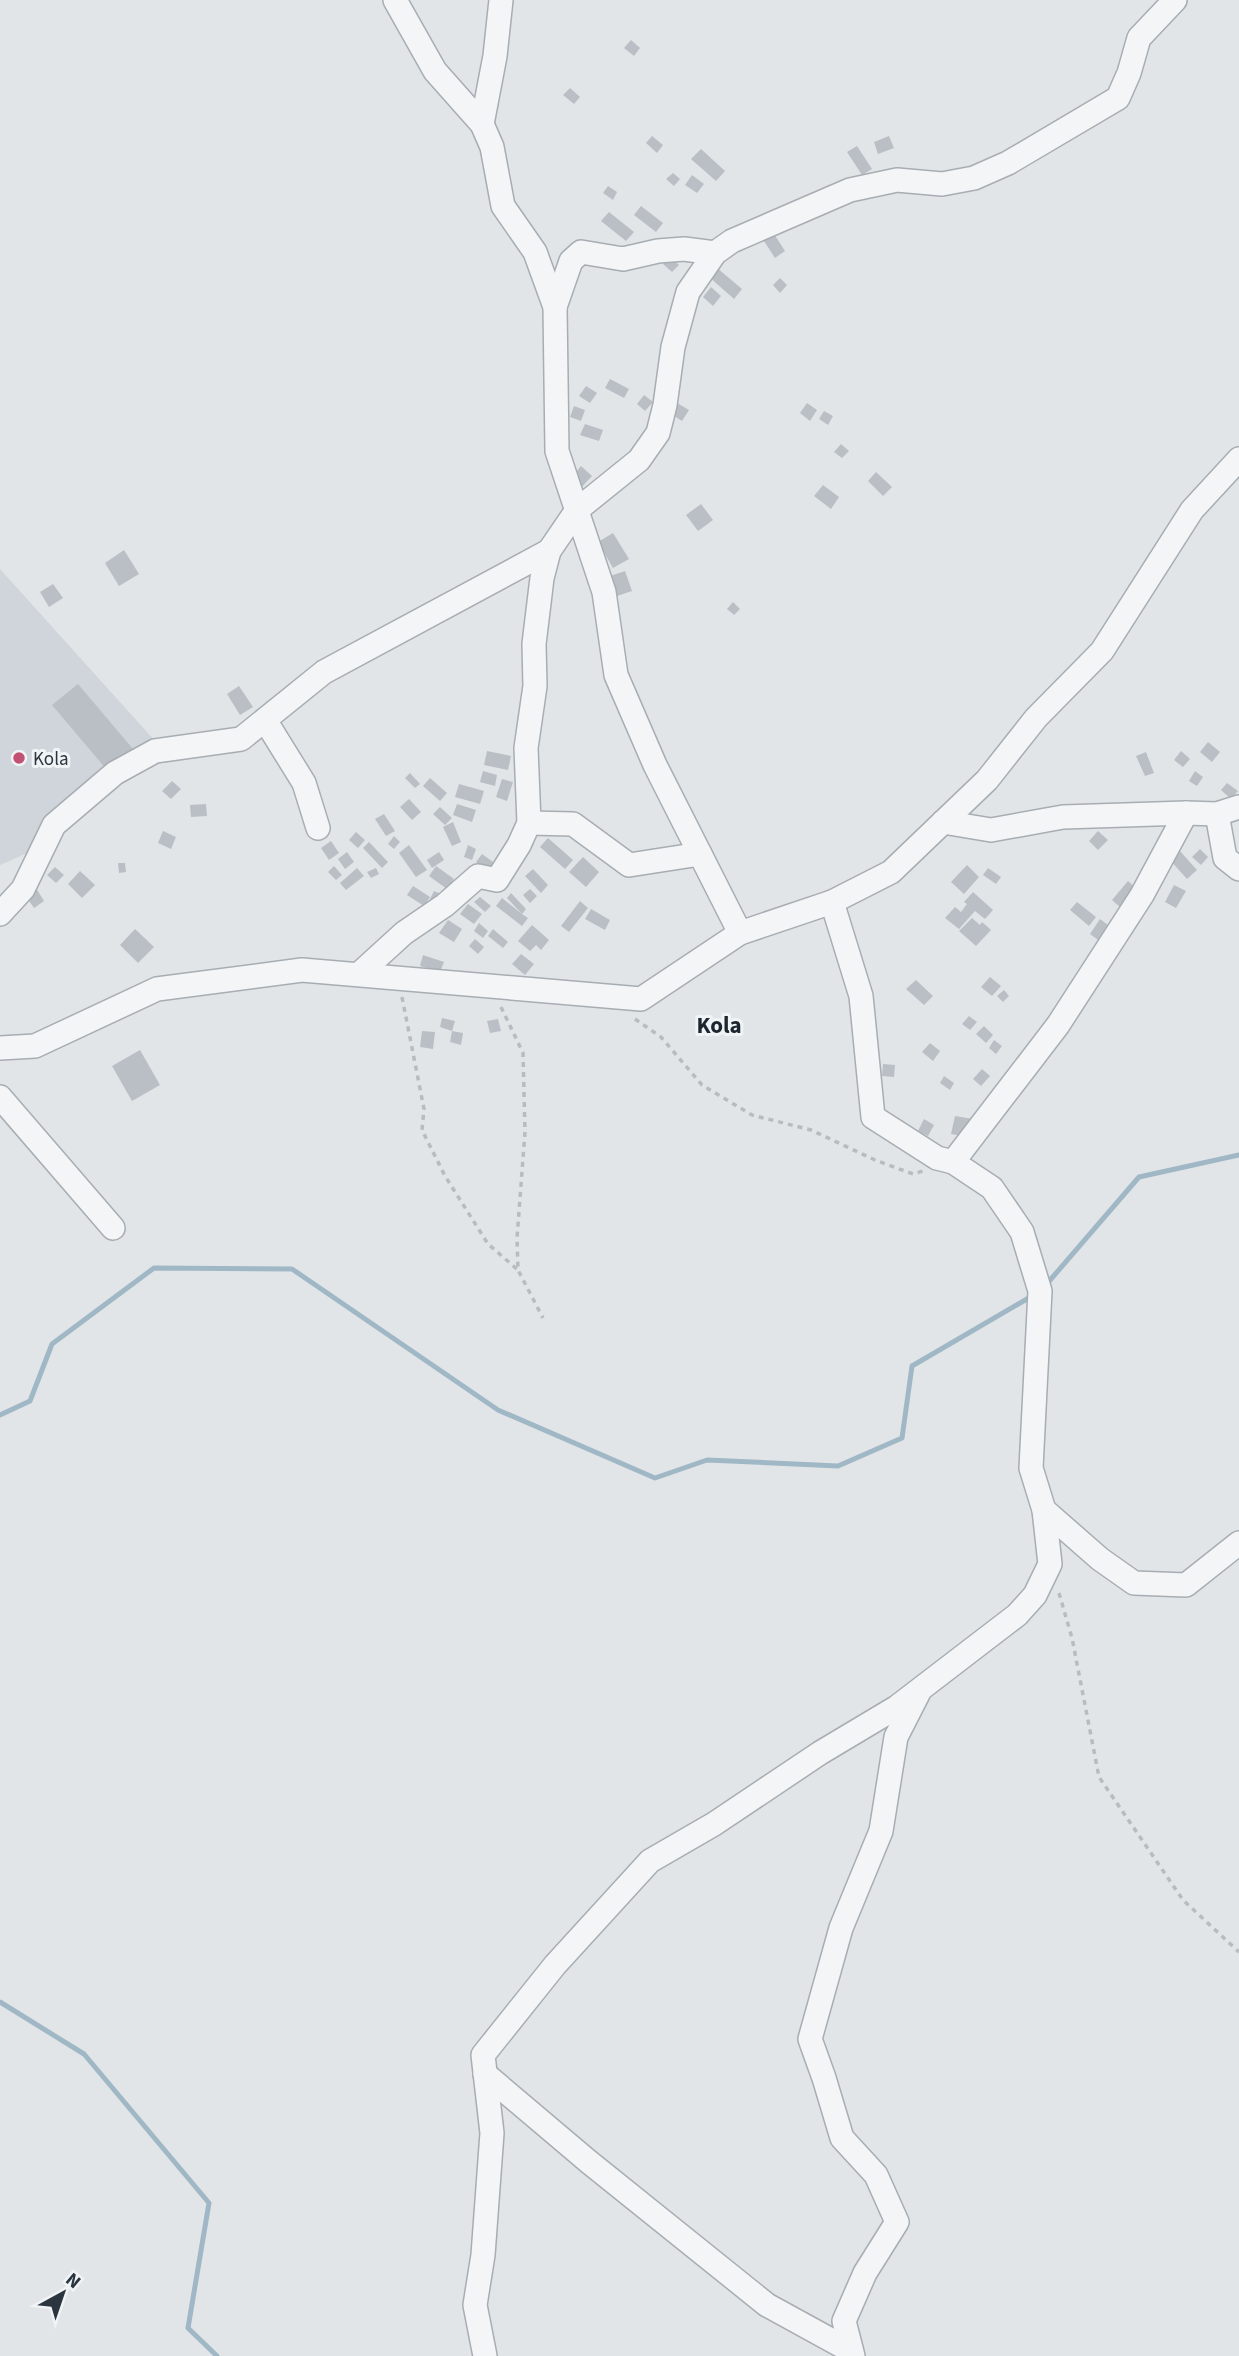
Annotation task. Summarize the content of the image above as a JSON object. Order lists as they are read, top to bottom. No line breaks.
{"districts":["Kola"],"places":["Kola"],"north":"top right"}
